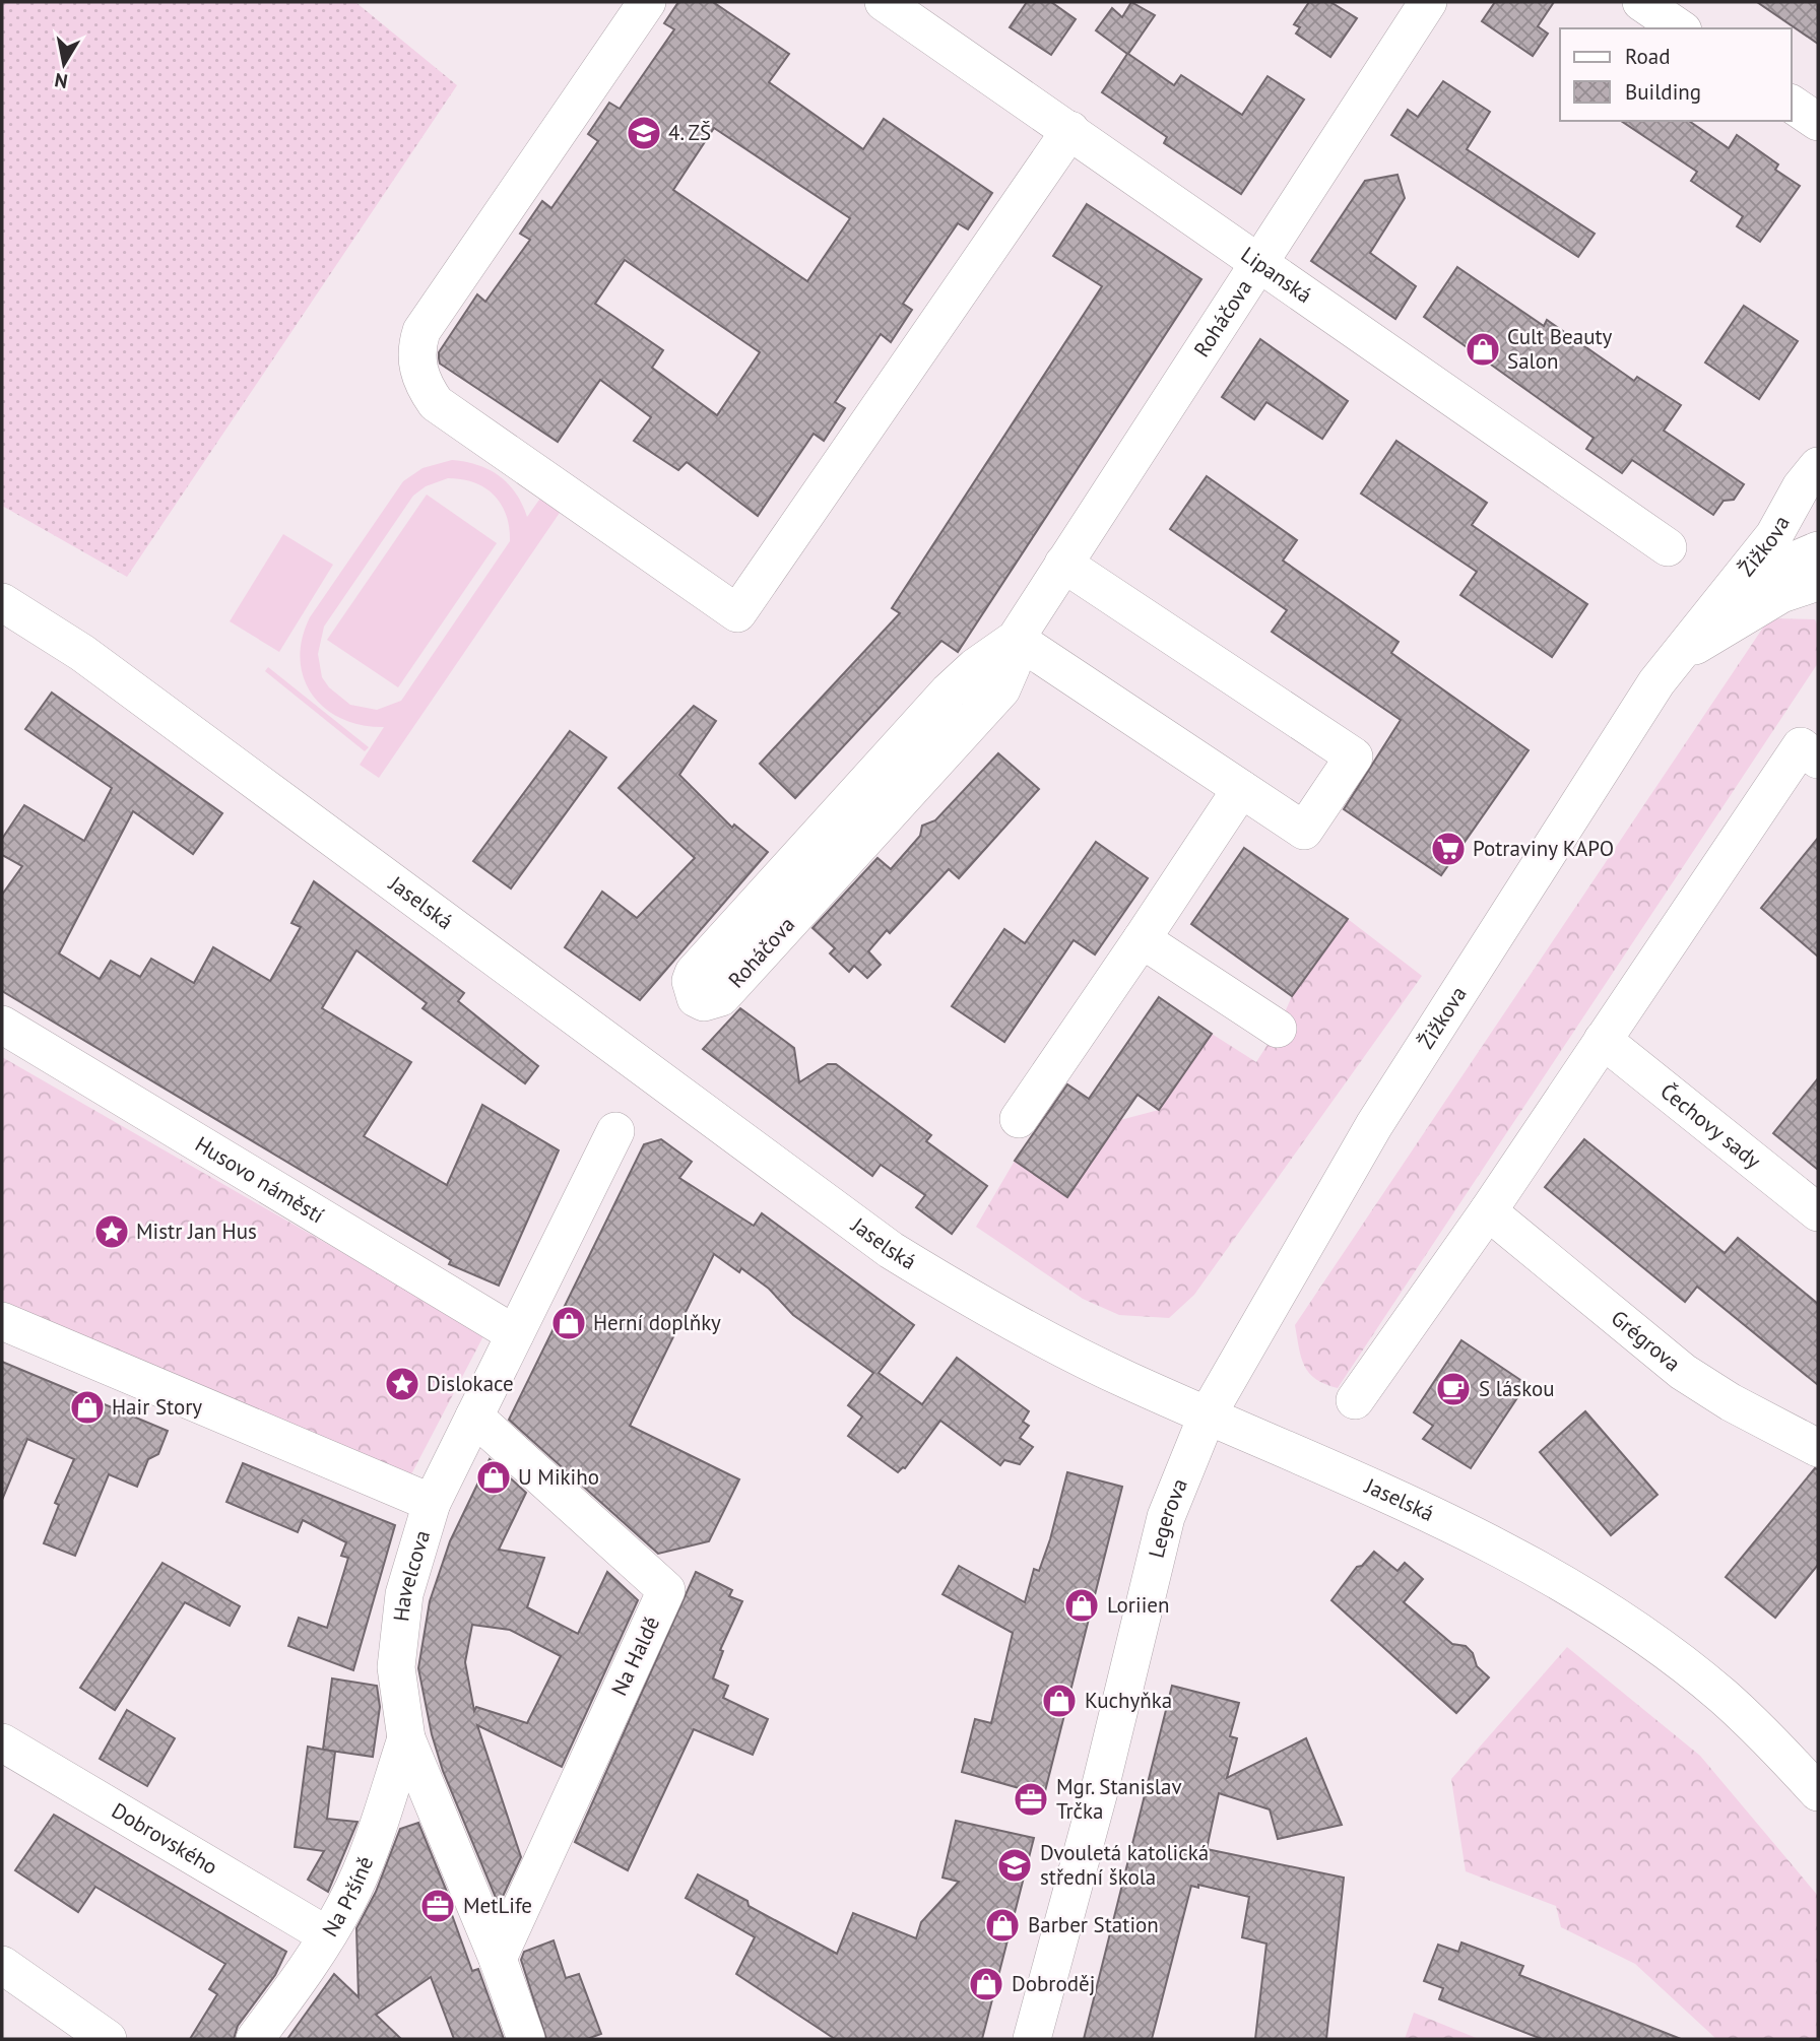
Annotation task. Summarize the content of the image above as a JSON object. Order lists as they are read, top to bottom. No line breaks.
{"streets":{"street":["Lipanská","Roháčova","Žižkova","Jaselská","Čechovy sady","Husovo náměstí","Grégrova","Legerova","Havelcova","Na Haldě","Dobrovského","Na Pršíně"]},"crossings":[["Lipanská","Roháčova"],["Žižkova","Jaselská"],["Žižkova","Legerova"],["Jaselská","Legerova"],["Husovo náměstí","Havelcova"],["Havelcova","Na Haldě"],["Havelcova","Na Pršíně"],["Dobrovského","Na Pršíně"]],"places":{"school or university":["4. ZŠ","Dvouletá katolická střední škola"],"shop":["Cult Beauty Salon","Herní doplňky","Hair Story","U Mikiho","Loriien","Kuchyňka","Barber Station","Dobroděj"],"supermarket":["Potraviny KAPO"],"place":["Mistr Jan Hus","Dislokace"],"cafe":["S láskou"],"office":["Mgr. Stanislav Trčka","MetLife"]},"legend":["Road","Building"],"north":"bottom"}
